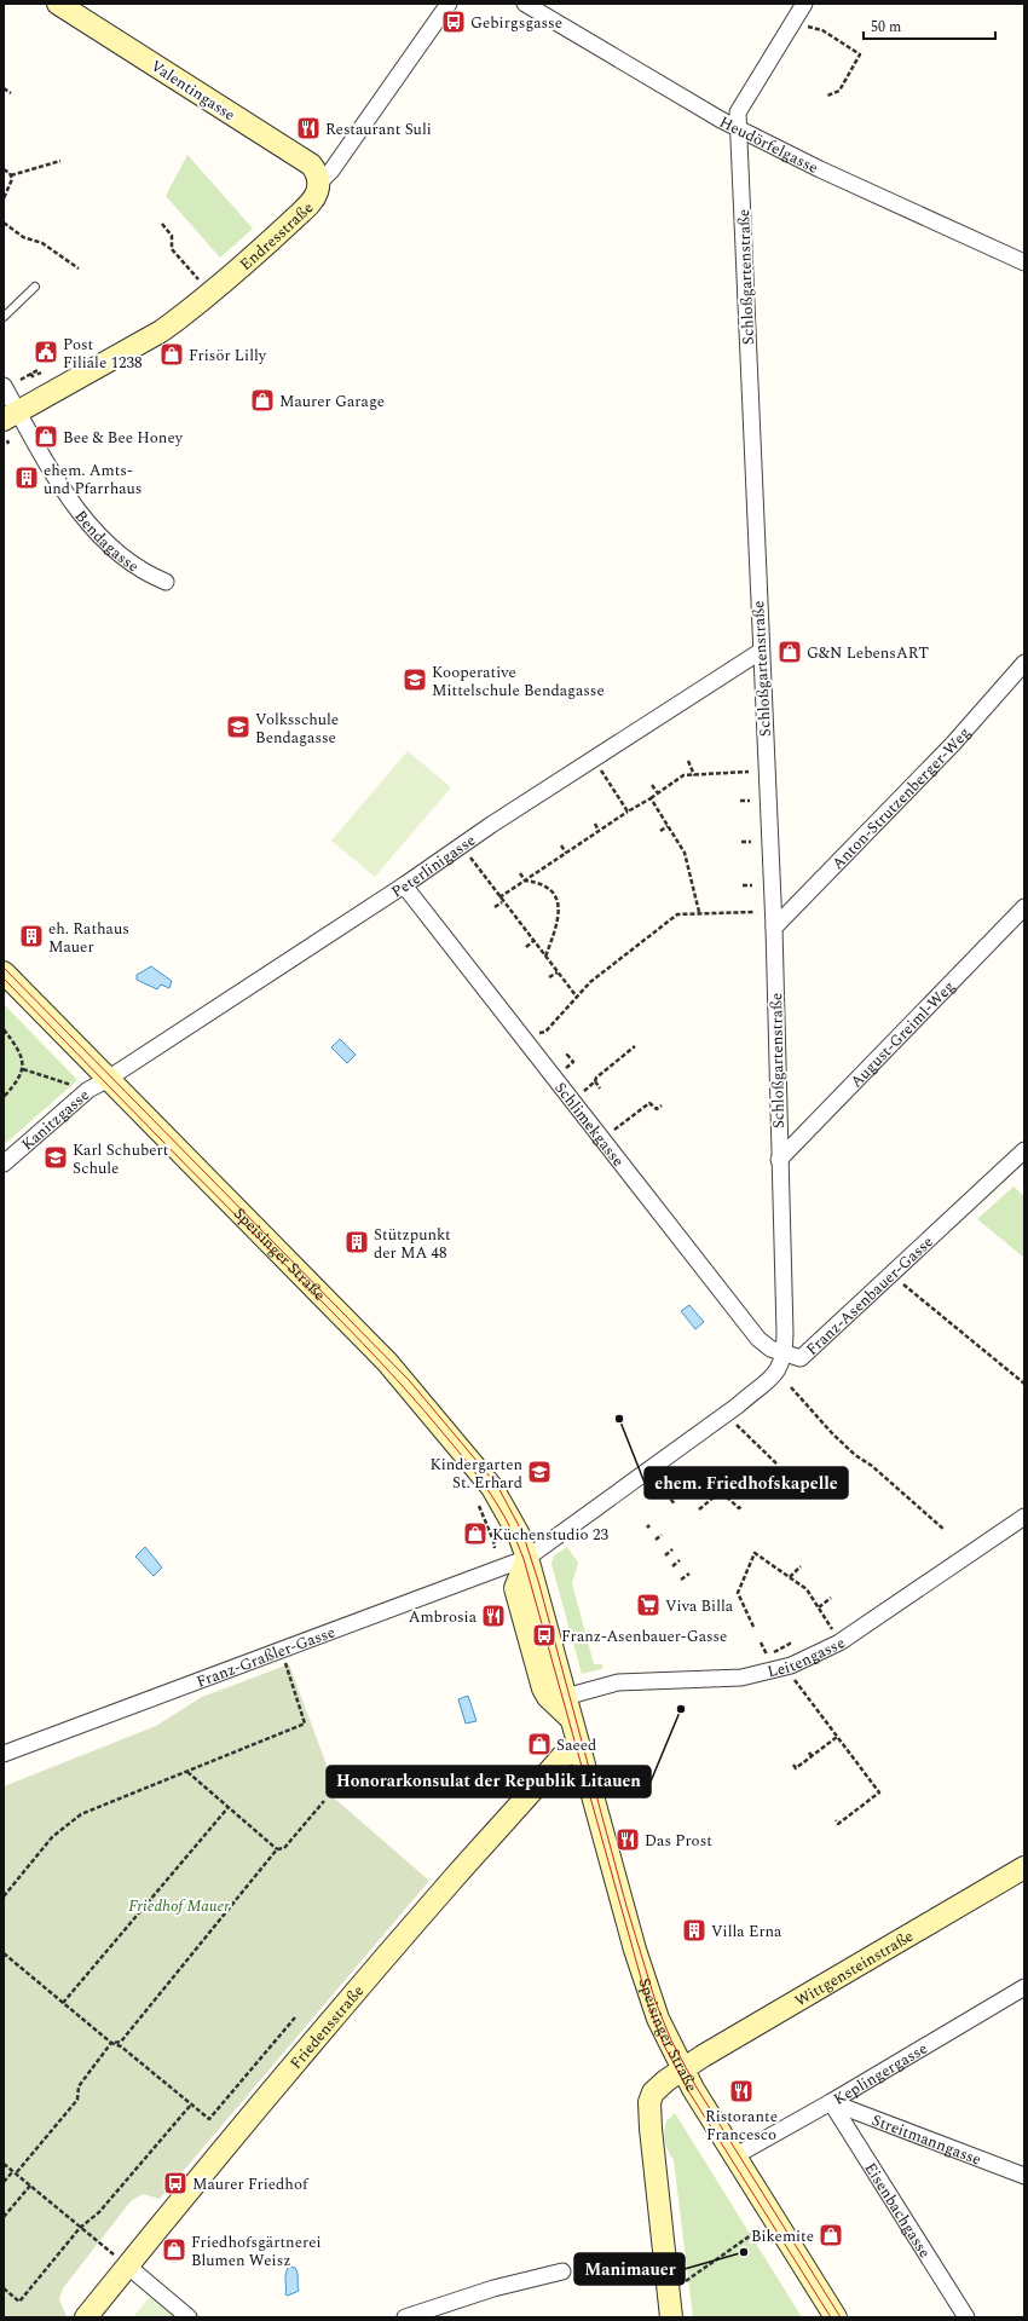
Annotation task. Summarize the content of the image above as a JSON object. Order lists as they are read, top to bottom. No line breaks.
{"streets":{"main road":["Valentingasse","Endresstraße","Speisinger Straße","Wittgensteinstraße","Friedensstraße"],"street":["Heudörfelgasse","Schloßgartenstraße","Bendagasse","Anton-Strutzenberger-Weg","Peterlinigasse","August-Greiml-Weg","Kanitzgasse","Schlimekgasse","Franz-Asenbauer-Gasse","Leitengasse","Franz-Graßler-Gasse","Keplingergasse","Streitmanngasse","Eisenbachgasse"]},"crossings":[["Valentingasse","Endresstraße"],["Heudörfelgasse","Schloßgartenstraße"],["Endresstraße","Bendagasse"],["Schloßgartenstraße","Anton-Strutzenberger-Weg"],["Schloßgartenstraße","Peterlinigasse"],["Schloßgartenstraße","August-Greiml-Weg"],["Schloßgartenstraße","Schlimekgasse"],["Schloßgartenstraße","Franz-Asenbauer-Gasse"],["Peterlinigasse","Kanitzgasse"],["Peterlinigasse","Schlimekgasse"],["Peterlinigasse","Speisinger Straße"],["Kanitzgasse","Speisinger Straße"],["Schlimekgasse","Franz-Asenbauer-Gasse"],["Speisinger Straße","Franz-Asenbauer-Gasse"],["Speisinger Straße","Leitengasse"],["Speisinger Straße","Franz-Graßler-Gasse"],["Speisinger Straße","Wittgensteinstraße"],["Speisinger Straße","Friedensstraße"],["Speisinger Straße","Keplingergasse"],["Franz-Asenbauer-Gasse","Franz-Graßler-Gasse"],["Keplingergasse","Streitmanngasse"],["Keplingergasse","Eisenbachgasse"],["Streitmanngasse","Eisenbachgasse"]],"parks":["Friedhof Mauer"],"places":{"bus stop":["Gebirgsgasse","Franz-Asenbauer-Gasse","Maurer Friedhof"],"restaurant":["Restaurant Suli","Ambrosia","Das Prost","Ristorante Francesco"],"public building":["Post Filiale 1238"],"shop":["Frisör Lilly","Maurer Garage","Bee & Bee Honey","G&N LebensART","Küchenstudio 23","Saeed","Bikemite","Friedhofsgärtnerei Blumen Weisz"],"building":["ehem. Amts- und Pfarrhaus","eh. Rathaus Mauer","Stützpunkt der MA 48","Villa Erna"],"school or university":["Kooperative Mittelschule Bendagasse","Volksschule Bendagasse","Karl Schubert Schule","Kindergarten St. Erhard"],"other":["ehem. Friedhofskapelle","Honorarkonsulat der Republik Litauen","Manimauer"],"supermarket":["Viva Billa"]},"scale_bar":"50 m"}
